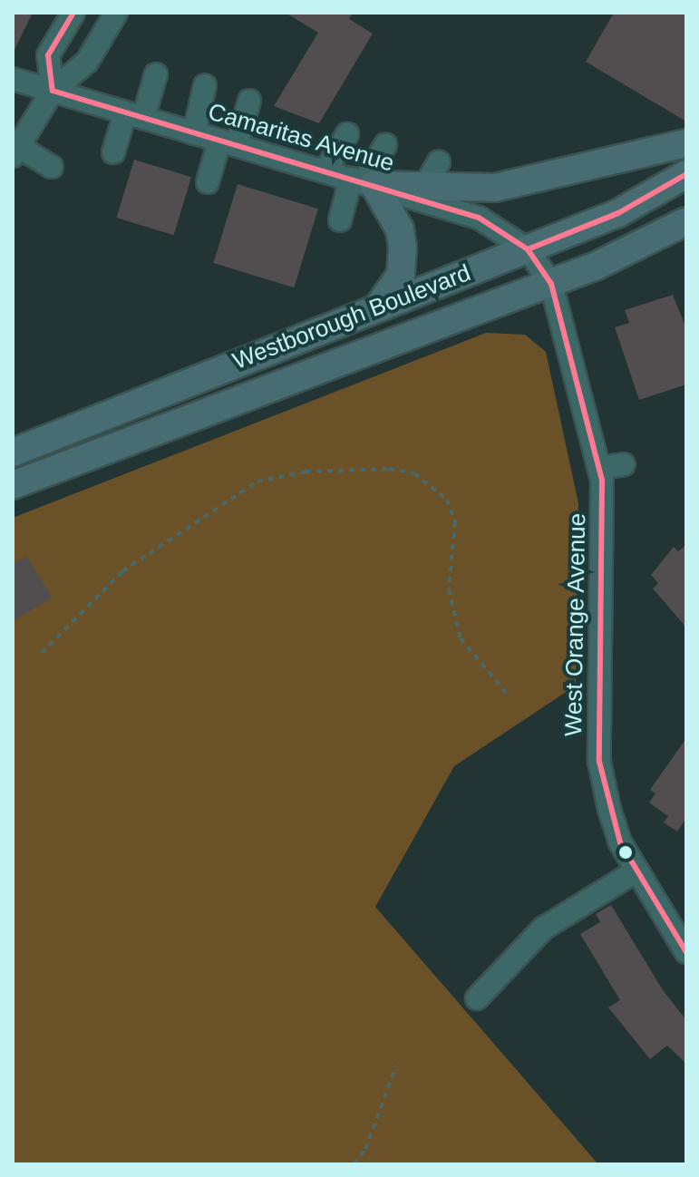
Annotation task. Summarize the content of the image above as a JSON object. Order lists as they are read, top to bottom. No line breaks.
{"streets":{"main road":["Westborough Boulevard"],"street":["Camaritas Avenue","West Orange Avenue"]},"crossings":[["Camaritas Avenue","Westborough Boulevard"],["Camaritas Avenue","West Orange Avenue"],["Westborough Boulevard","West Orange Avenue"]]}
